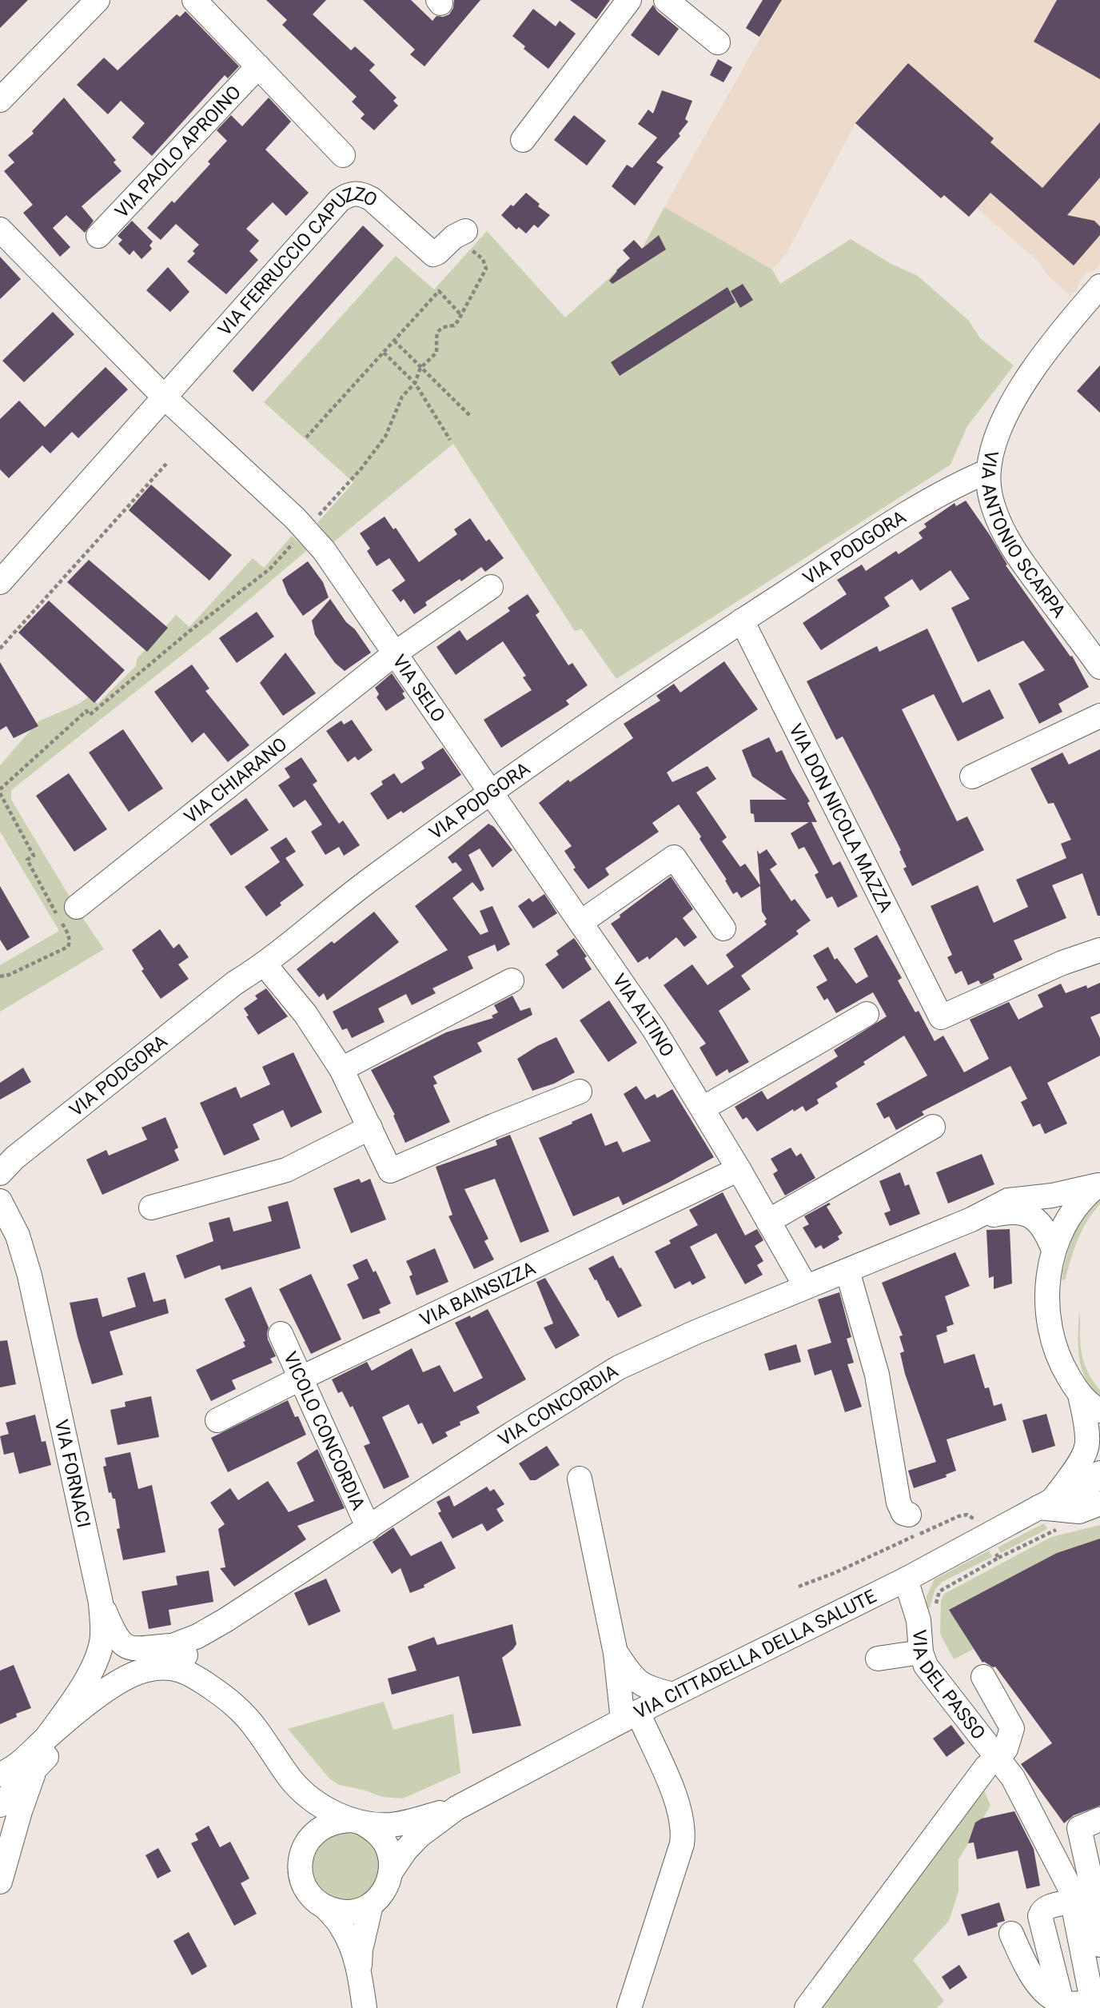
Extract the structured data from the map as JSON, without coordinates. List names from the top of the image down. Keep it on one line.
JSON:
{"streets":{"street":["VIA PAOLO APROINO","VIA FERRUCCIO CAPUZZO","VIA ANTONIO SCARPA","VIA PODGORA","VIA SELO","VIA CHIARANO","VIA DON NICOLA MAZZA","VIA ALTINO","VIA BAINSIZZA","VIA CONCORDIA","VICOLO CONCORDIA","VIA FORNACI","VIA CITTADELLA DELLA SALUTE","VIA DEL PASSO"]},"crossings":[["VIA ANTONIO SCARPA","VIA PODGORA"],["VIA PODGORA","VIA SELO"],["VIA PODGORA","VIA DON NICOLA MAZZA"],["VIA PODGORA","VIA ALTINO"],["VIA SELO","VIA CHIARANO"],["VIA SELO","VIA ALTINO"],["VIA ALTINO","VIA BAINSIZZA"],["VIA ALTINO","VIA CONCORDIA"],["VIA BAINSIZZA","VICOLO CONCORDIA"],["VIA CONCORDIA","VICOLO CONCORDIA"],["VIA CONCORDIA","VIA FORNACI"],["VIA FORNACI","VIA CITTADELLA DELLA SALUTE"],["VIA CITTADELLA DELLA SALUTE","VIA DEL PASSO"]]}
